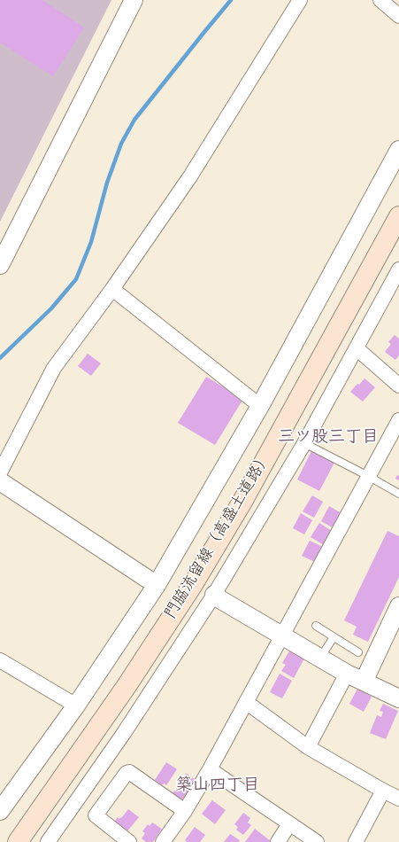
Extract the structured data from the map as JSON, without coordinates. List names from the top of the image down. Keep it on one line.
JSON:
{"streets":{"main road":["門脇流留線（高盛土道路）"]},"districts":["三ツ股三丁目","築山四丁目"]}
